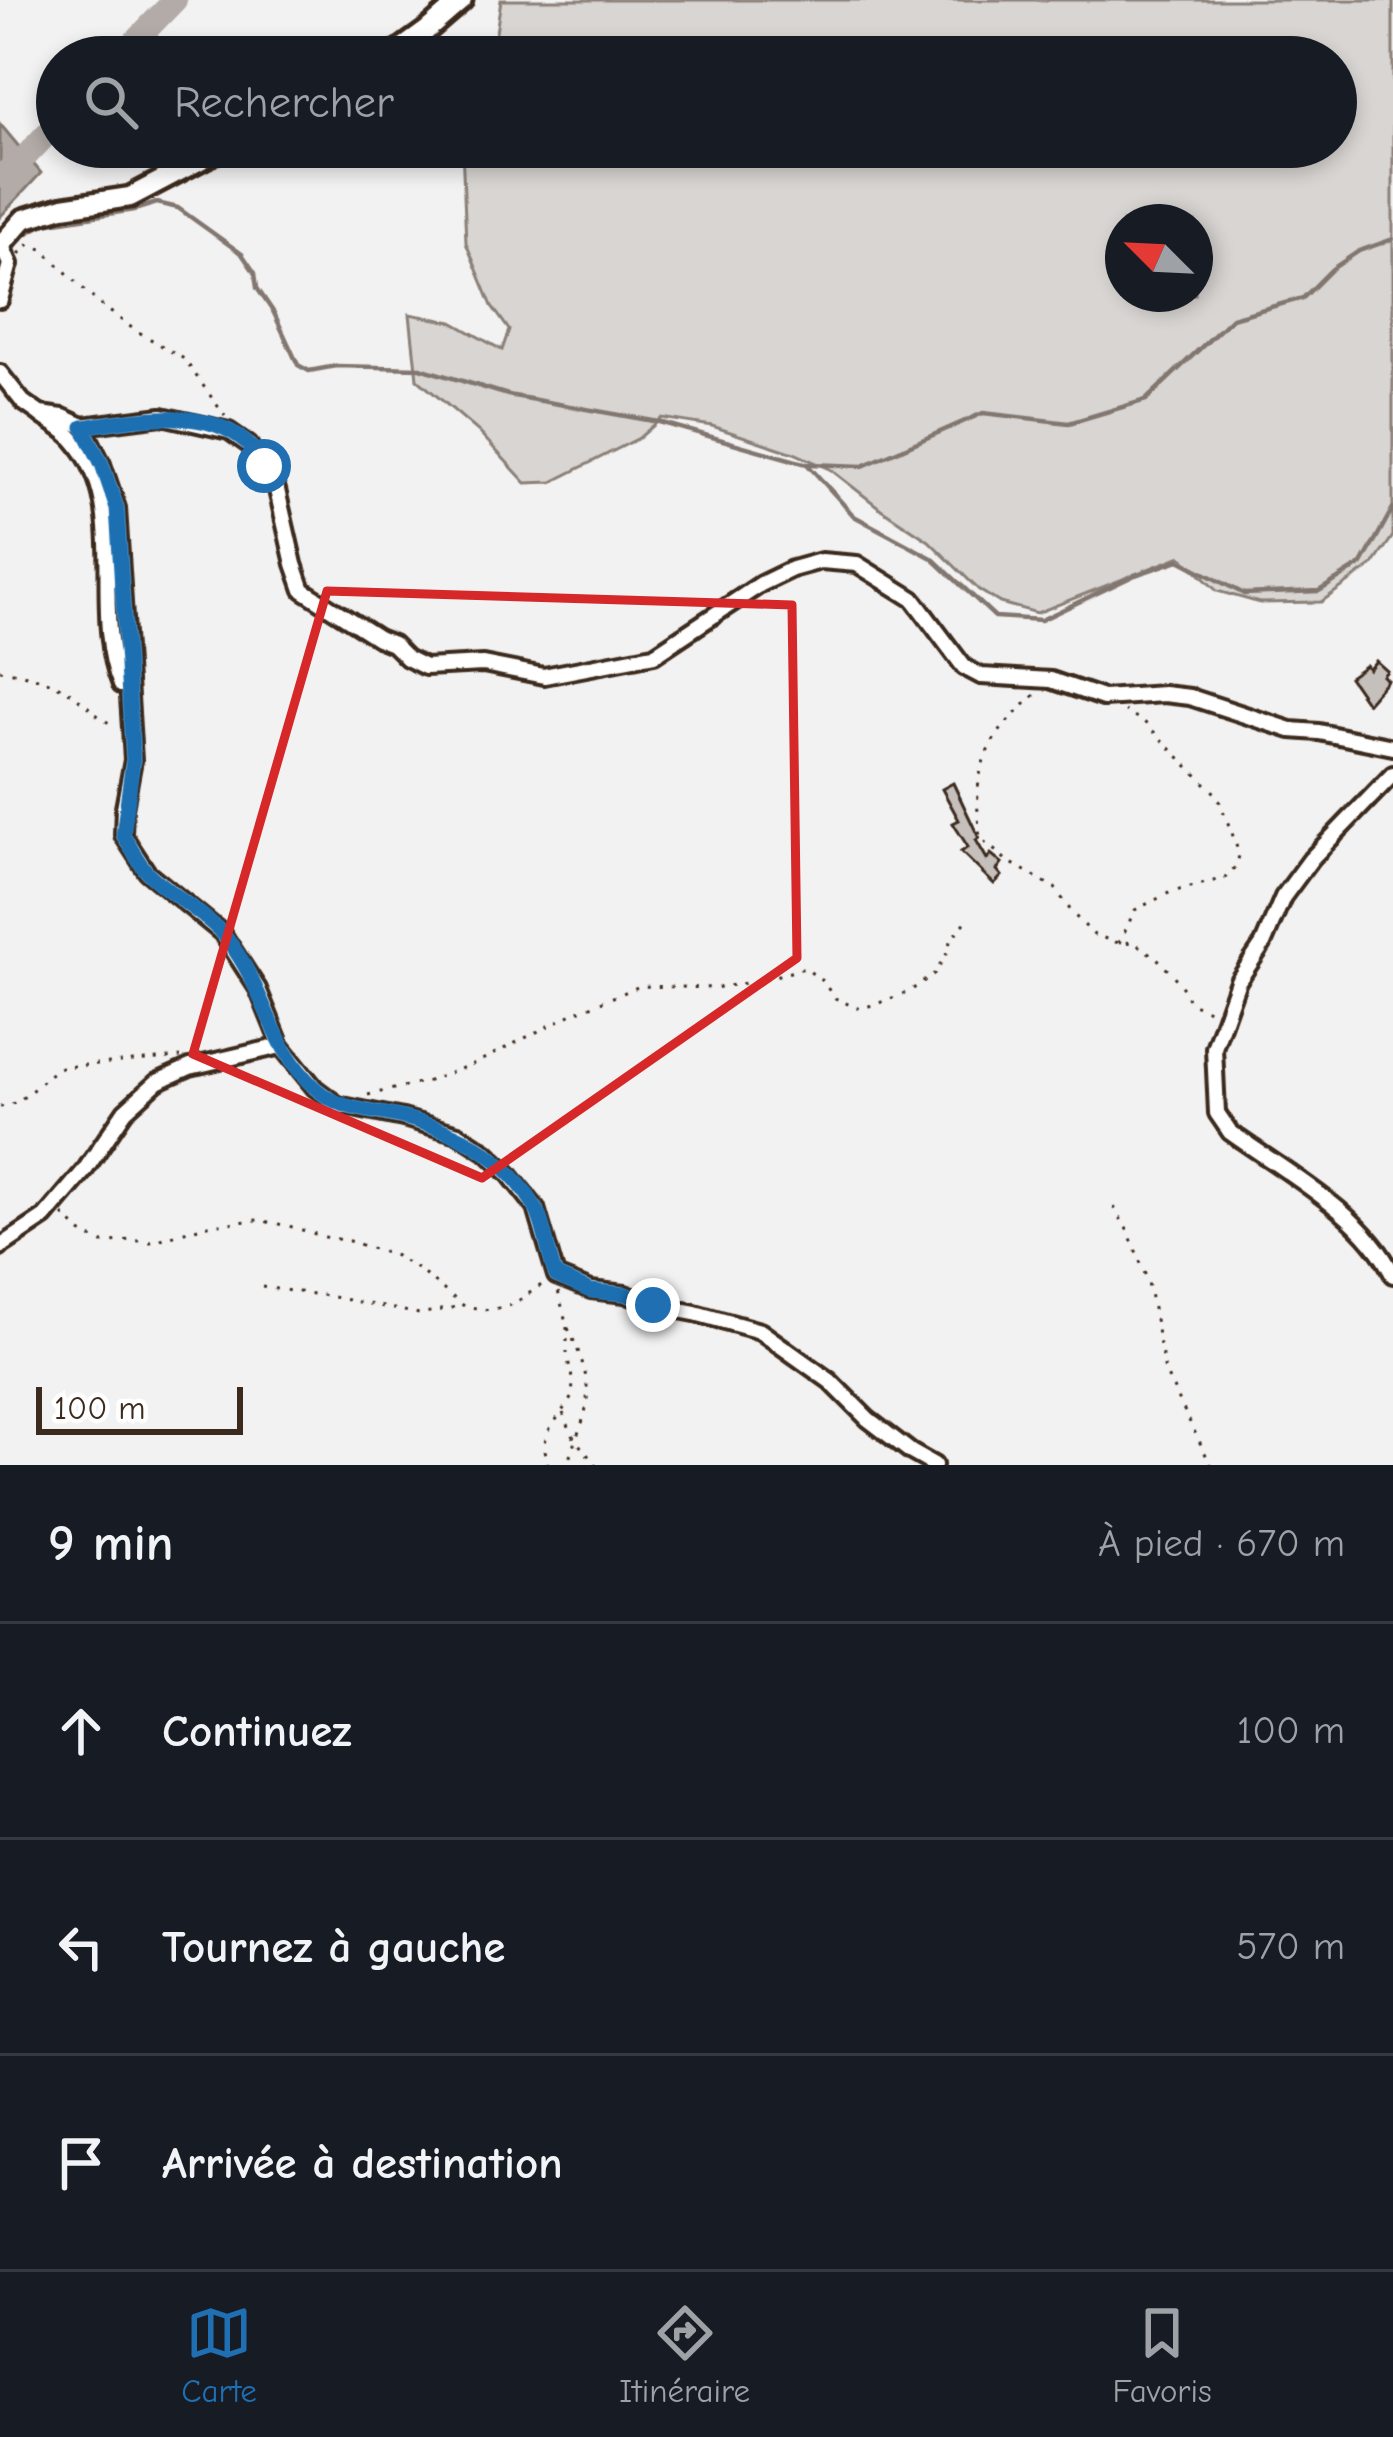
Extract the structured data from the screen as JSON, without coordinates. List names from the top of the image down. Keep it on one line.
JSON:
{"scale_bar":"100 m","north":"top left","page":{"search":"Rechercher","scale":"100 m","heading":["9 min","À pied · 670 m"],"list":[["Continuez","100 m"],["Tournez à gauche","570 m"],"Arrivée à destination"],"nav":["Carte","Itinéraire","Favoris"]}}
